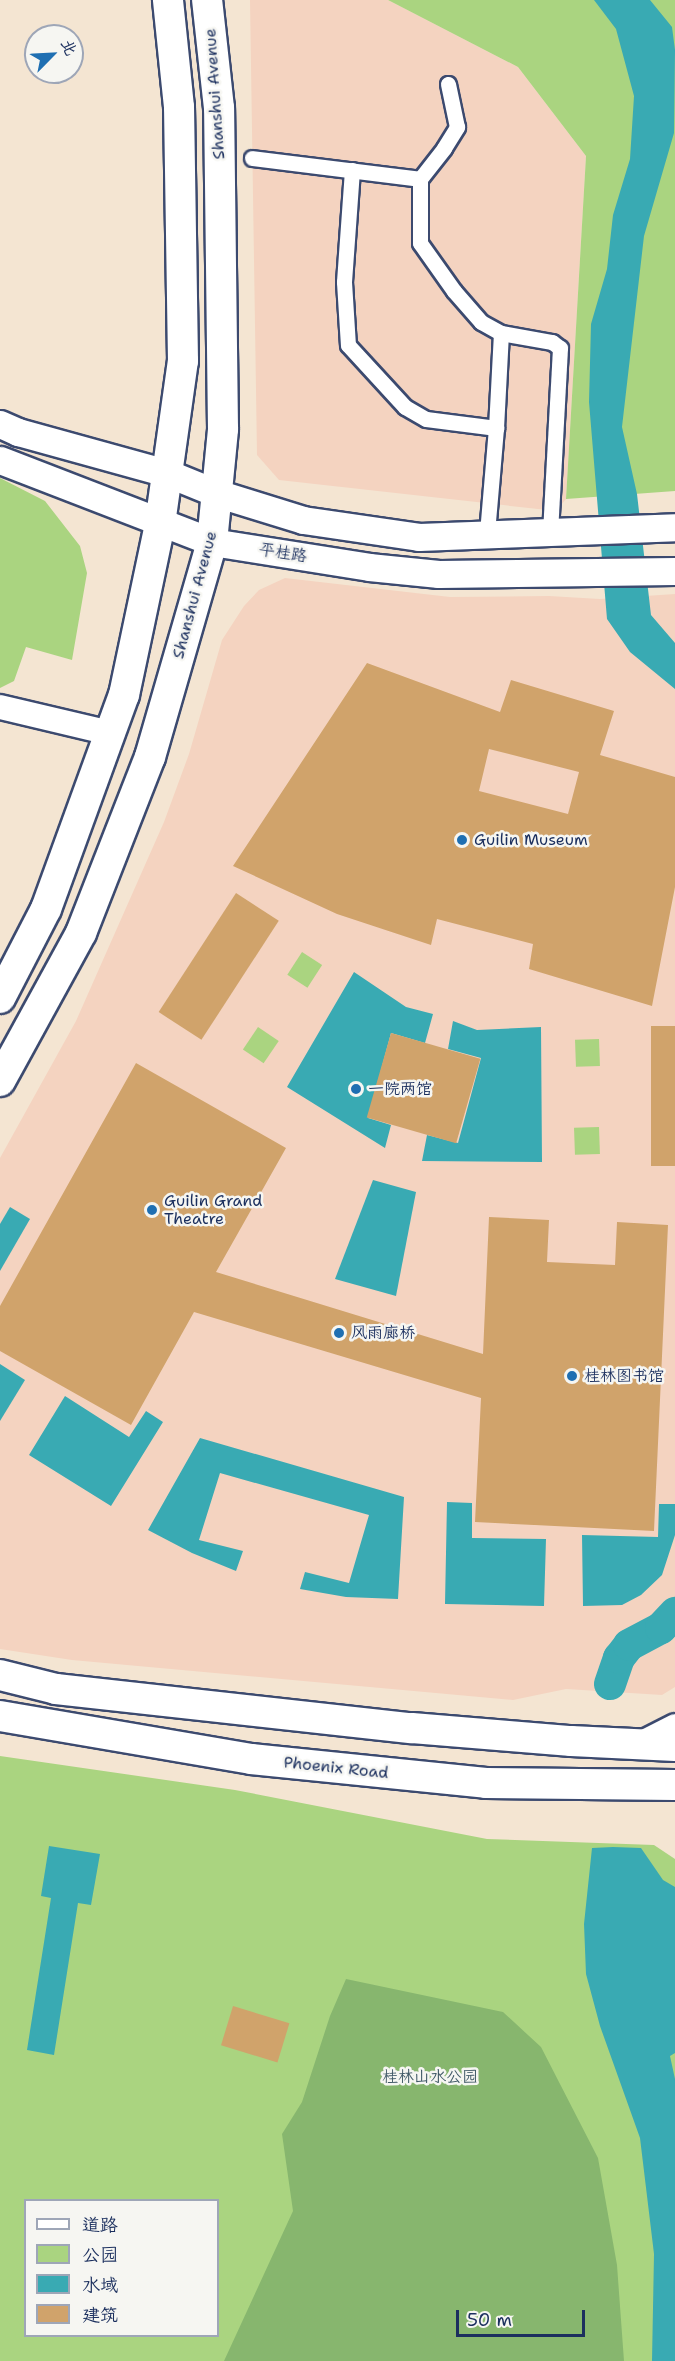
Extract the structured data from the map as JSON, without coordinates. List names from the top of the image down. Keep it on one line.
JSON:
{"streets":{"main road":["Shanshui Avenue","平桂路","Phoenix Road"]},"crossings":[["Shanshui Avenue","平桂路"]],"parks":["桂林山水公园"],"places":["Guilin Museum","一院两馆","Guilin Grand Theatre","风雨廊桥","桂林图书馆"],"legend":["道路","公园","水域","建筑"],"scale_bar":"50 m","north":"top right"}
